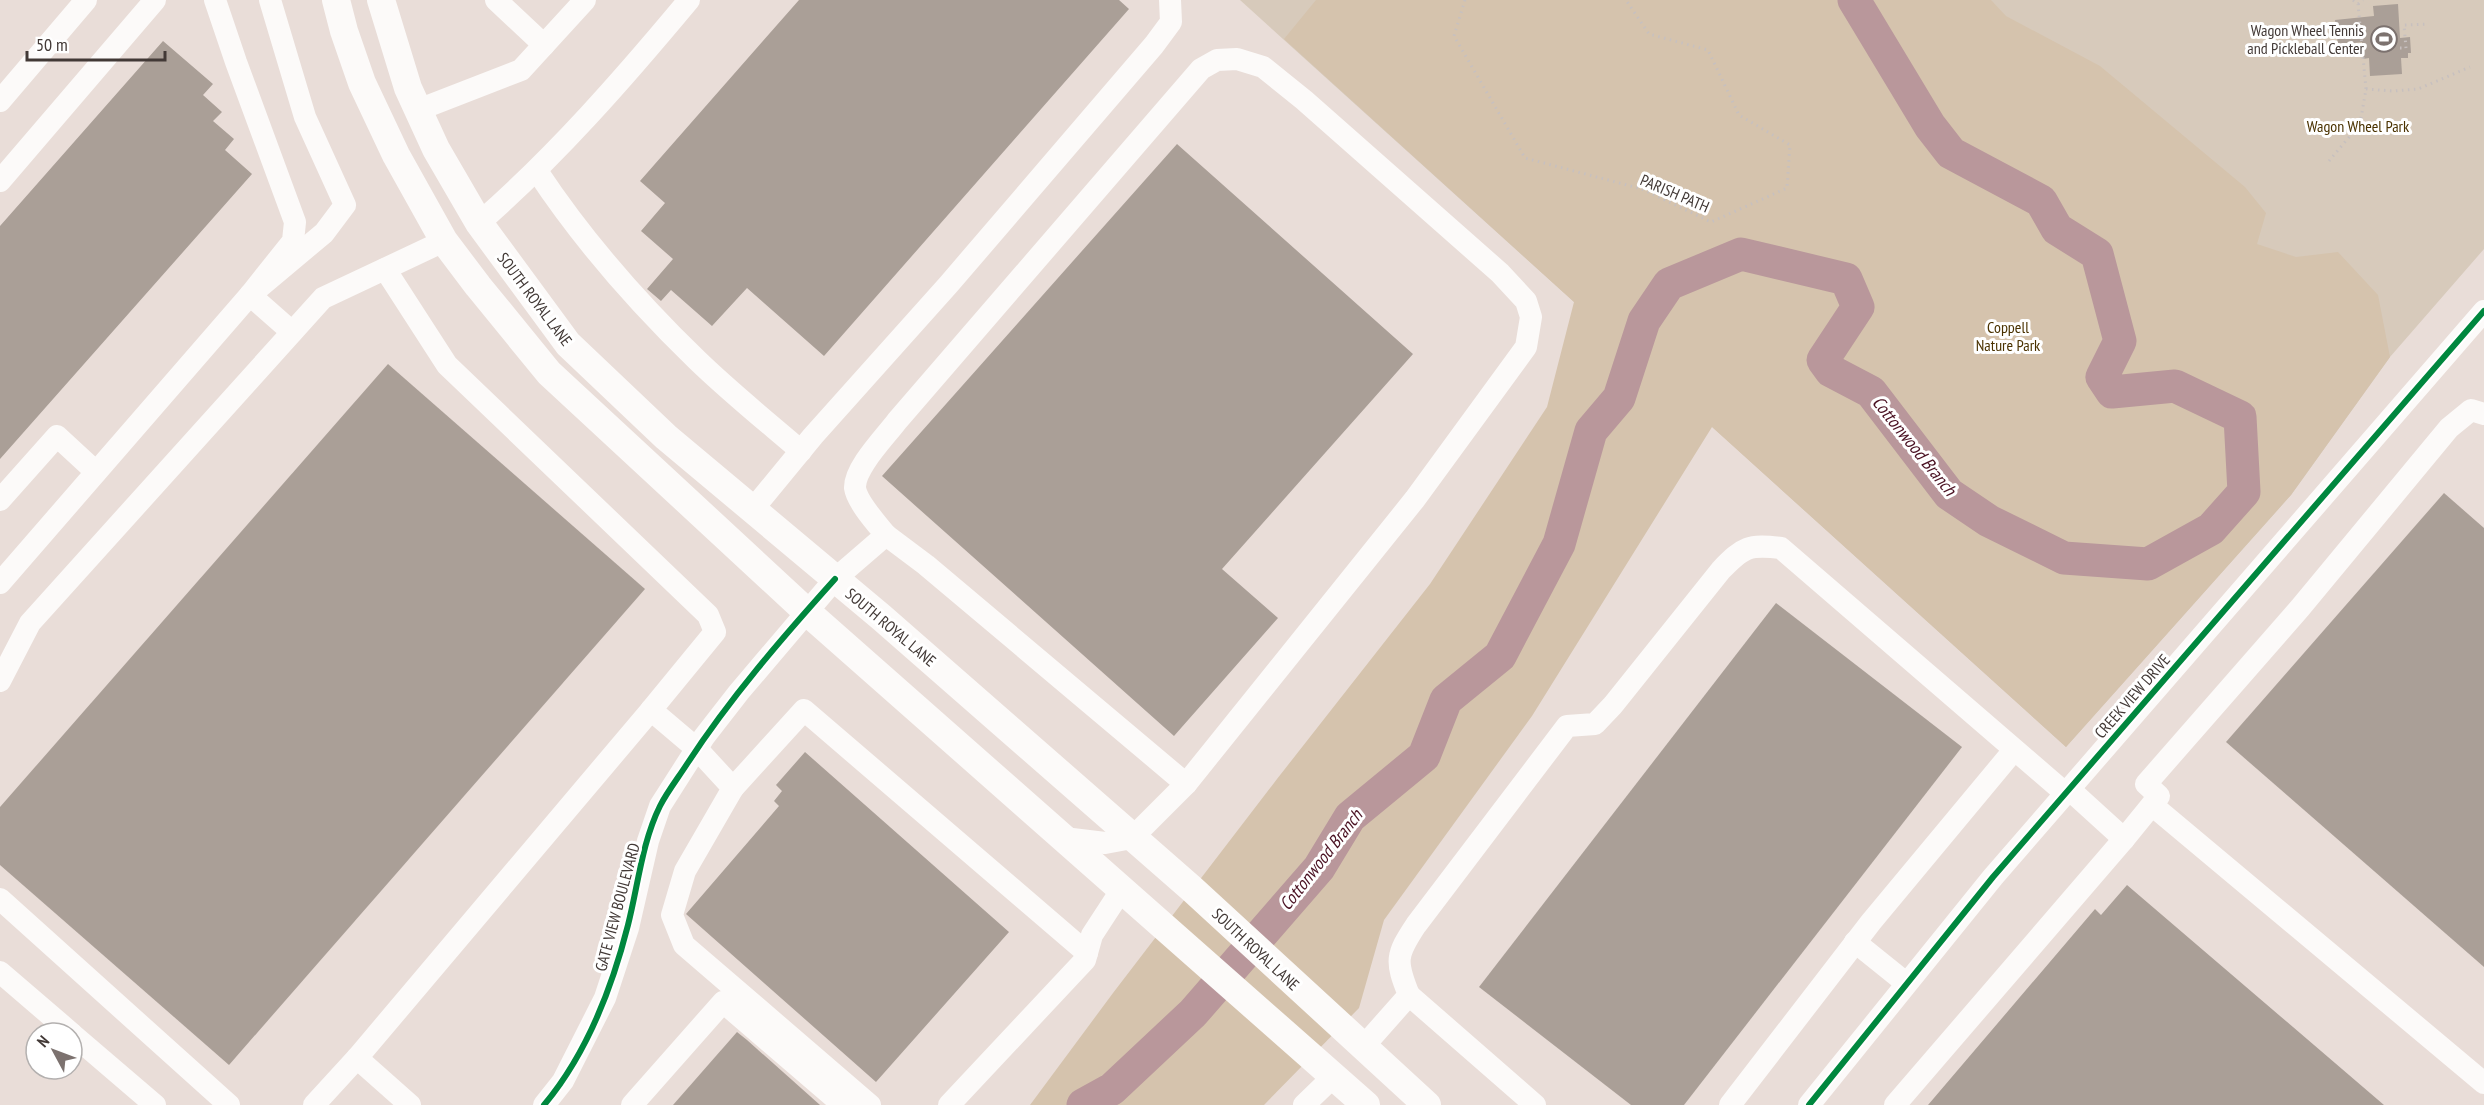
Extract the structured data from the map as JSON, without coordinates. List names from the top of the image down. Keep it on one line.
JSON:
{"streets":{"main road":["SOUTH ROYAL LANE"],"street":["CREEK VIEW DRIVE","GATE VIEW BOULEVARD"],"path":["PARISH PATH"]},"crossings":[["SOUTH ROYAL LANE","GATE VIEW BOULEVARD"]],"water":["Cottonwood Branch"],"parks":["Wagon Wheel Park","Coppell Nature Park"],"places":{"sports":["Wagon Wheel Tennis and Pickleball Center"]},"scale_bar":"50 m","north":"top left"}
